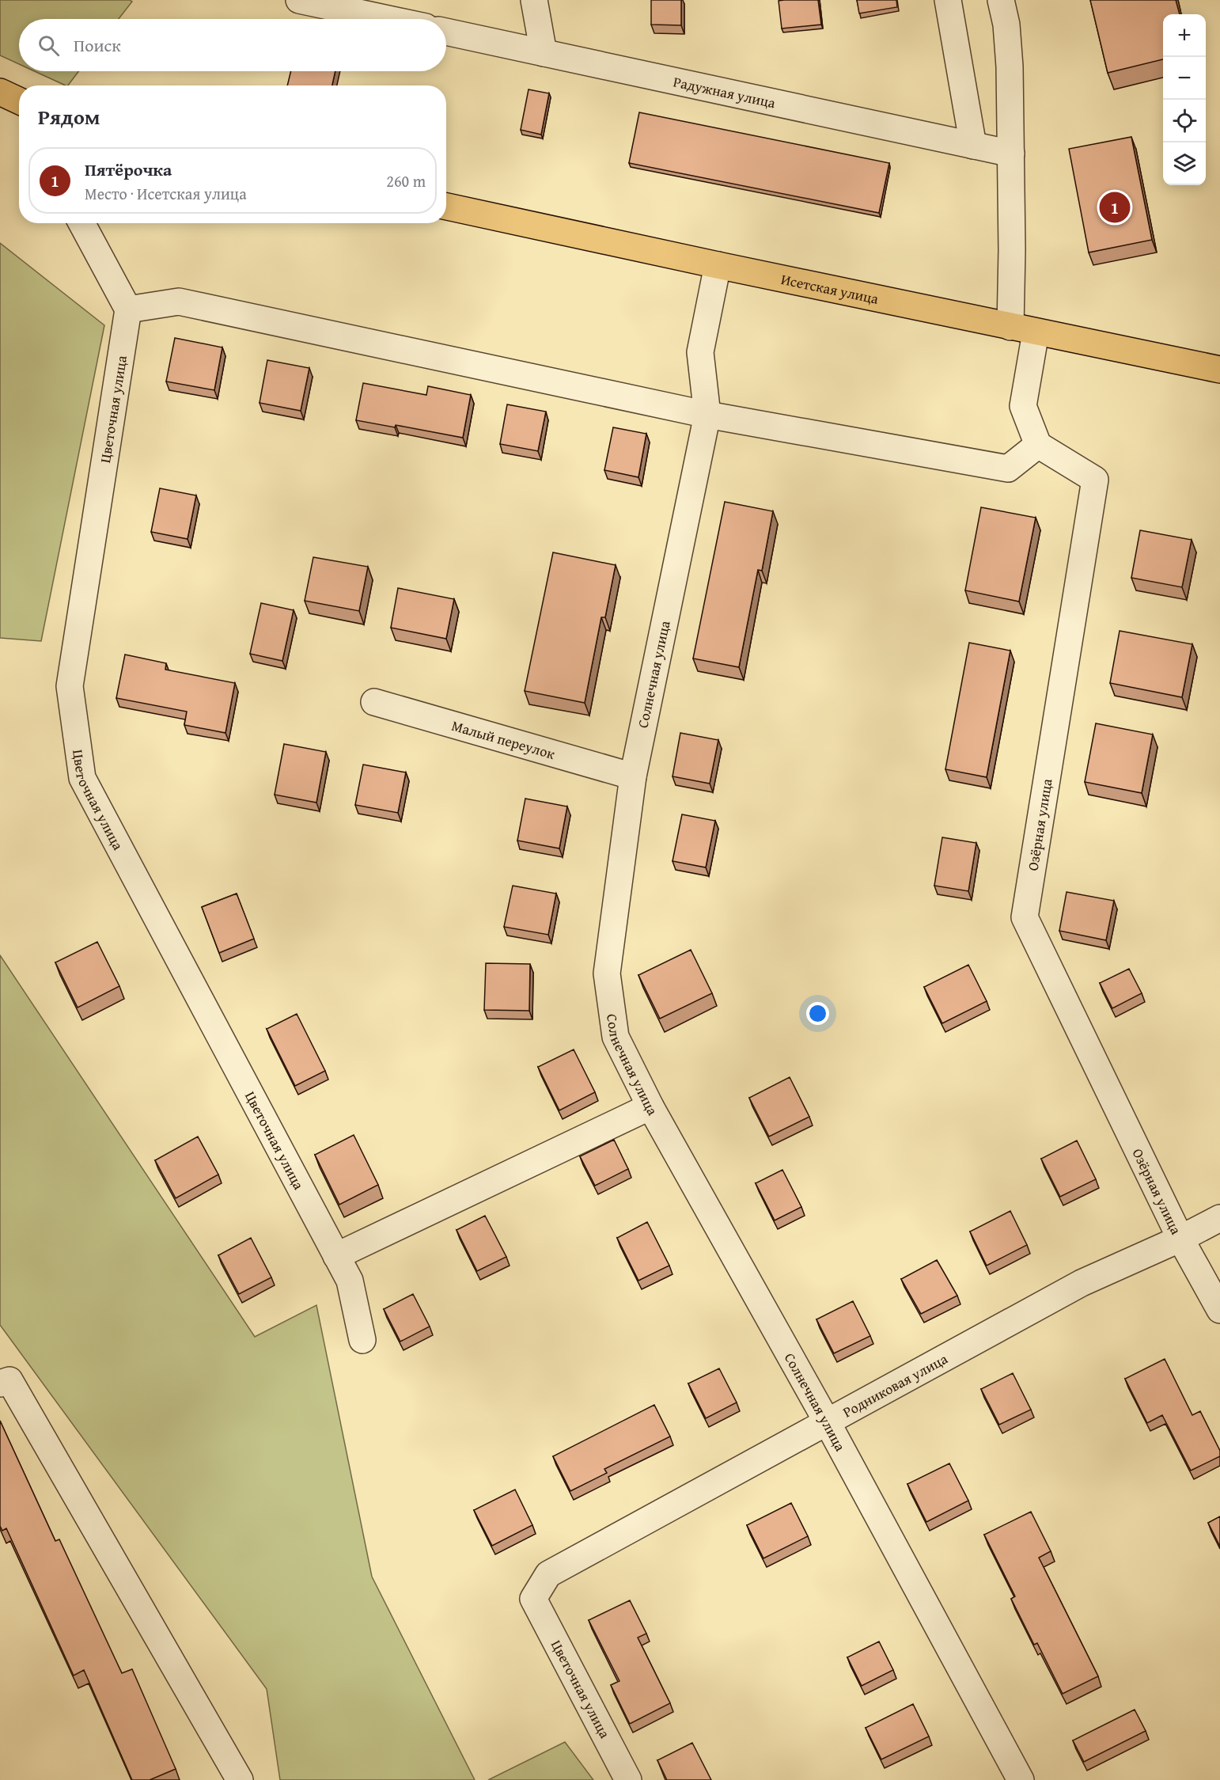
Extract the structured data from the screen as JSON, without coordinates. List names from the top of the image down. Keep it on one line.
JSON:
{"streets":{"main road":["Исетская улица"],"street":["Радужная улица","Цветочная улица","Солнечная улица","Малый переулок","Озёрная улица","Родниковая улица"]},"crossings":[["Исетская улица","Солнечная улица"],["Цветочная улица","Родниковая улица"],["Солнечная улица","Малый переулок"],["Солнечная улица","Родниковая улица"],["Озёрная улица","Родниковая улица"]],"page":{"map_buttons":["+","−"],"search":"Поиск","heading":"Рядом","list":[{"mark":"1","name":"Пятёрочка","note":"Место · Исетская улица","value":"260 m"}],"pins":"1"}}
